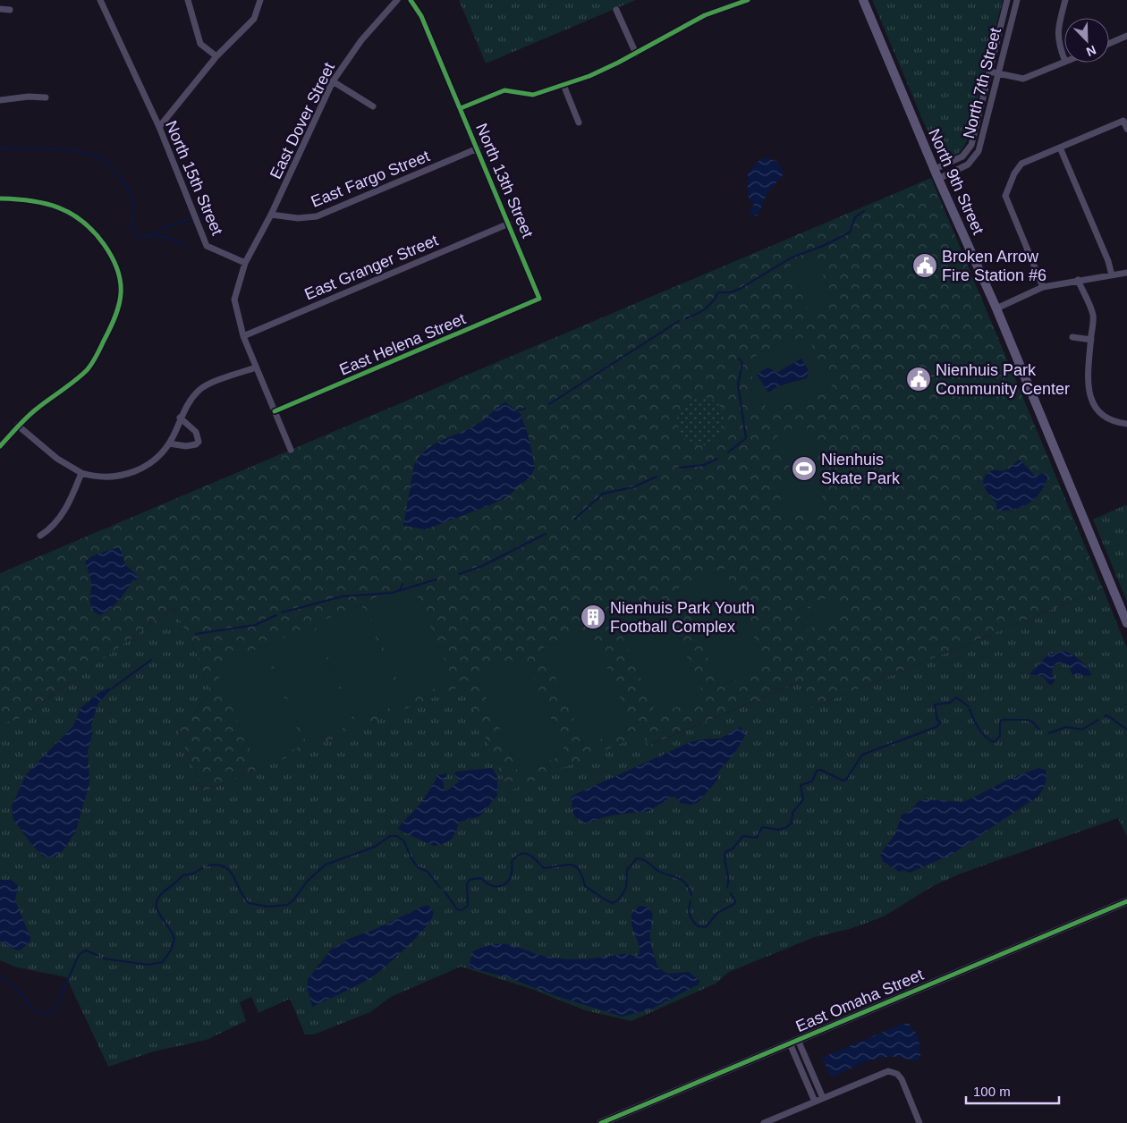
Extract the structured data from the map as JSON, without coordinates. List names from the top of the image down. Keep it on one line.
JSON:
{"streets":{"main road":["North 9th Street"],"street":["North 7th Street","East Dover Street","North 15th Street","East Fargo Street","North 13th Street","East Granger Street","East Helena Street","East Omaha Street"]},"crossings":[["North 7th Street","North 9th Street"],["East Dover Street","North 15th Street"],["East Dover Street","East Fargo Street"],["East Fargo Street","North 13th Street"],["North 13th Street","East Granger Street"],["North 13th Street","East Helena Street"]],"places":{"public building":["Broken Arrow Fire Station #6","Nienhuis Park Community Center"],"sports":["Nienhuis Skate Park"],"building":["Nienhuis Park Youth Football Complex"]},"scale_bar":"100 m","north":"bottom right"}
